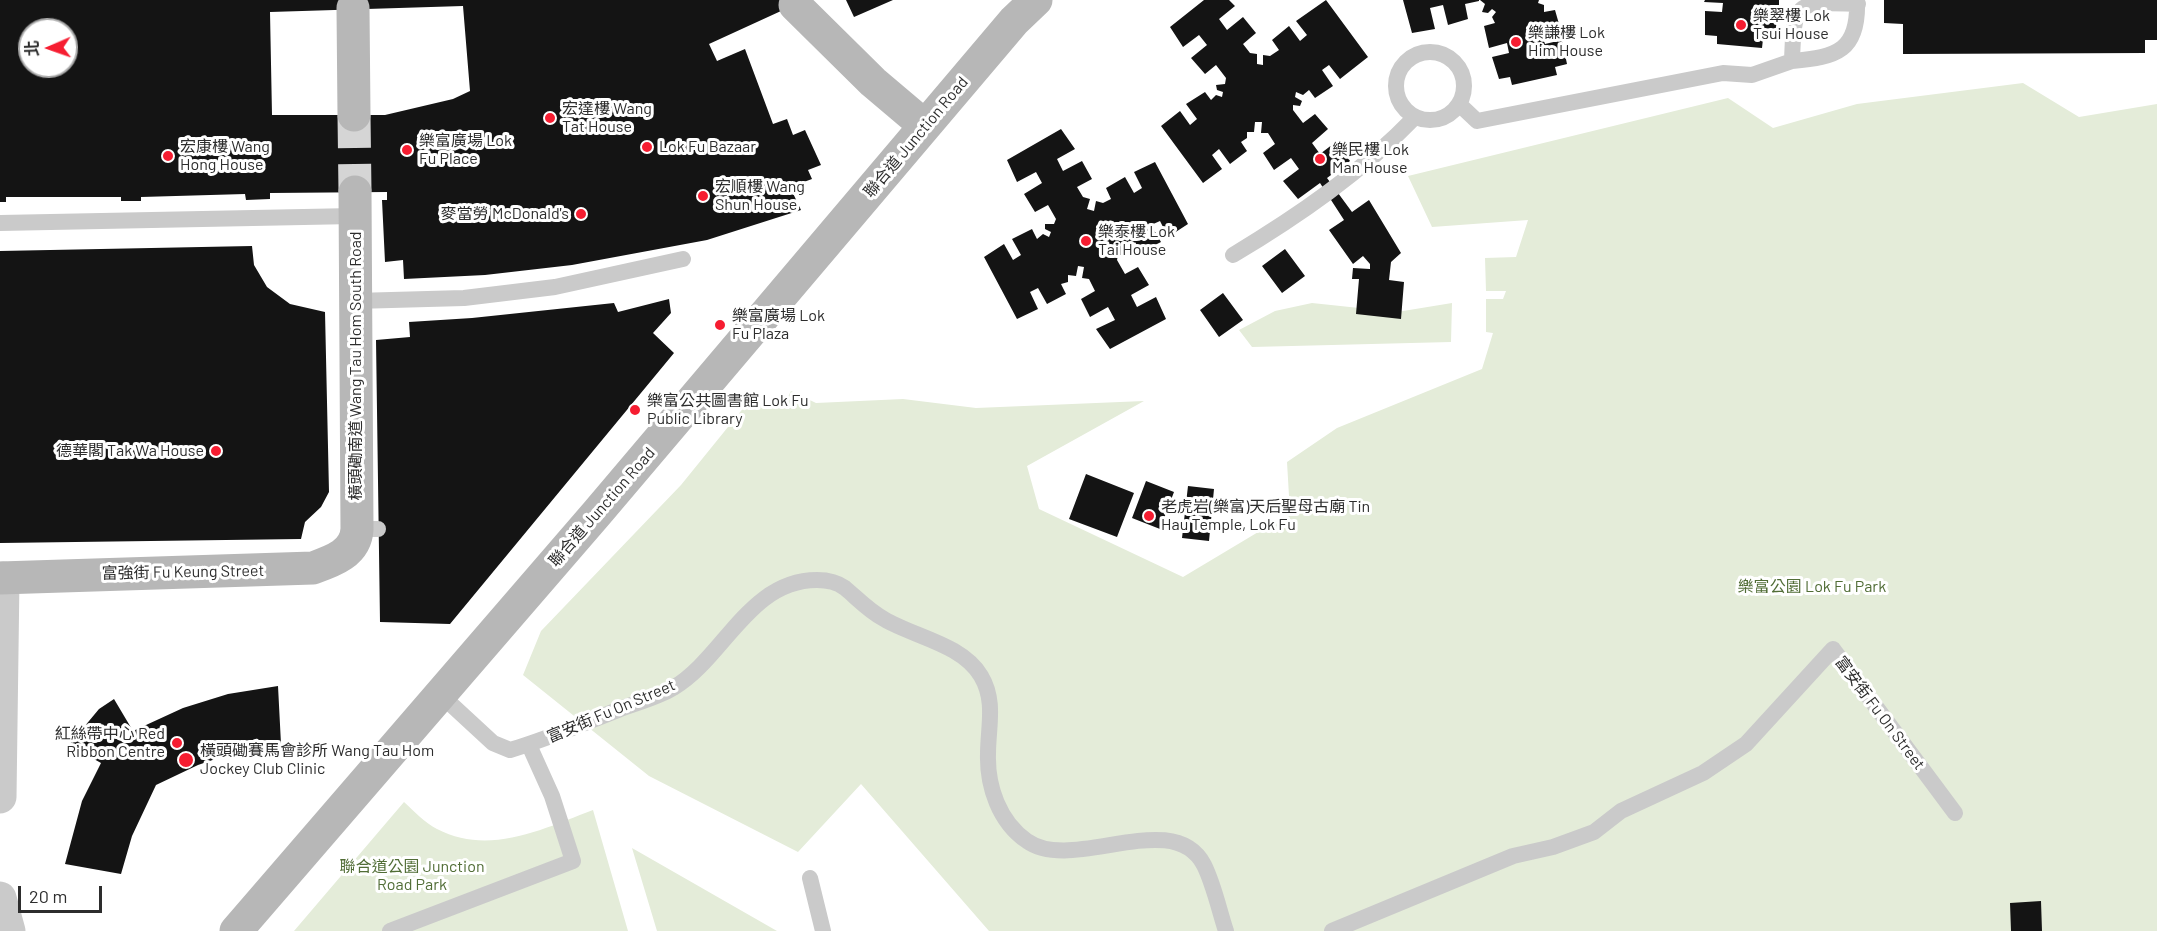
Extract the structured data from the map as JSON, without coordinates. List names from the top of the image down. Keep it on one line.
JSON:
{"streets":{"main road":["聯合道 Junction Road","橫頭磡南道 Wang Tau Hom South Road","富強街 Fu Keung Street"],"lane":["富安街 Fu On Street"]},"crossings":[["聯合道 Junction Road","富安街 Fu On Street"],["橫頭磡南道 Wang Tau Hom South Road","富強街 Fu Keung Street"]],"parks":["樂富公園 Lok Fu Park","聯合道公園 Junction Road Park"],"places":["樂翠樓 Lok Tsui House","樂謙樓 Lok Him House","宏達樓 Wang Tat House","Lok Fu Bazaar","樂富廣場 Lok Fu Place","宏康樓 Wang Hong House","樂民樓 Lok Man House","宏順樓 Wang Shun House","麥當勞 McDonald's","樂泰樓 Lok Tai House","樂富廣場 Lok Fu Plaza","樂富公共圖書館 Lok Fu Public Library","德華閣 Tak Wa House","老虎岩(樂富)天后聖母古廟 Tin Hau Temple, Lok Fu","紅絲帶中心 Red Ribbon Centre","橫頭磡賽馬會診所 Wang Tau Hom Jockey Club Clinic"],"scale_bar":"20 m","north":"left"}
